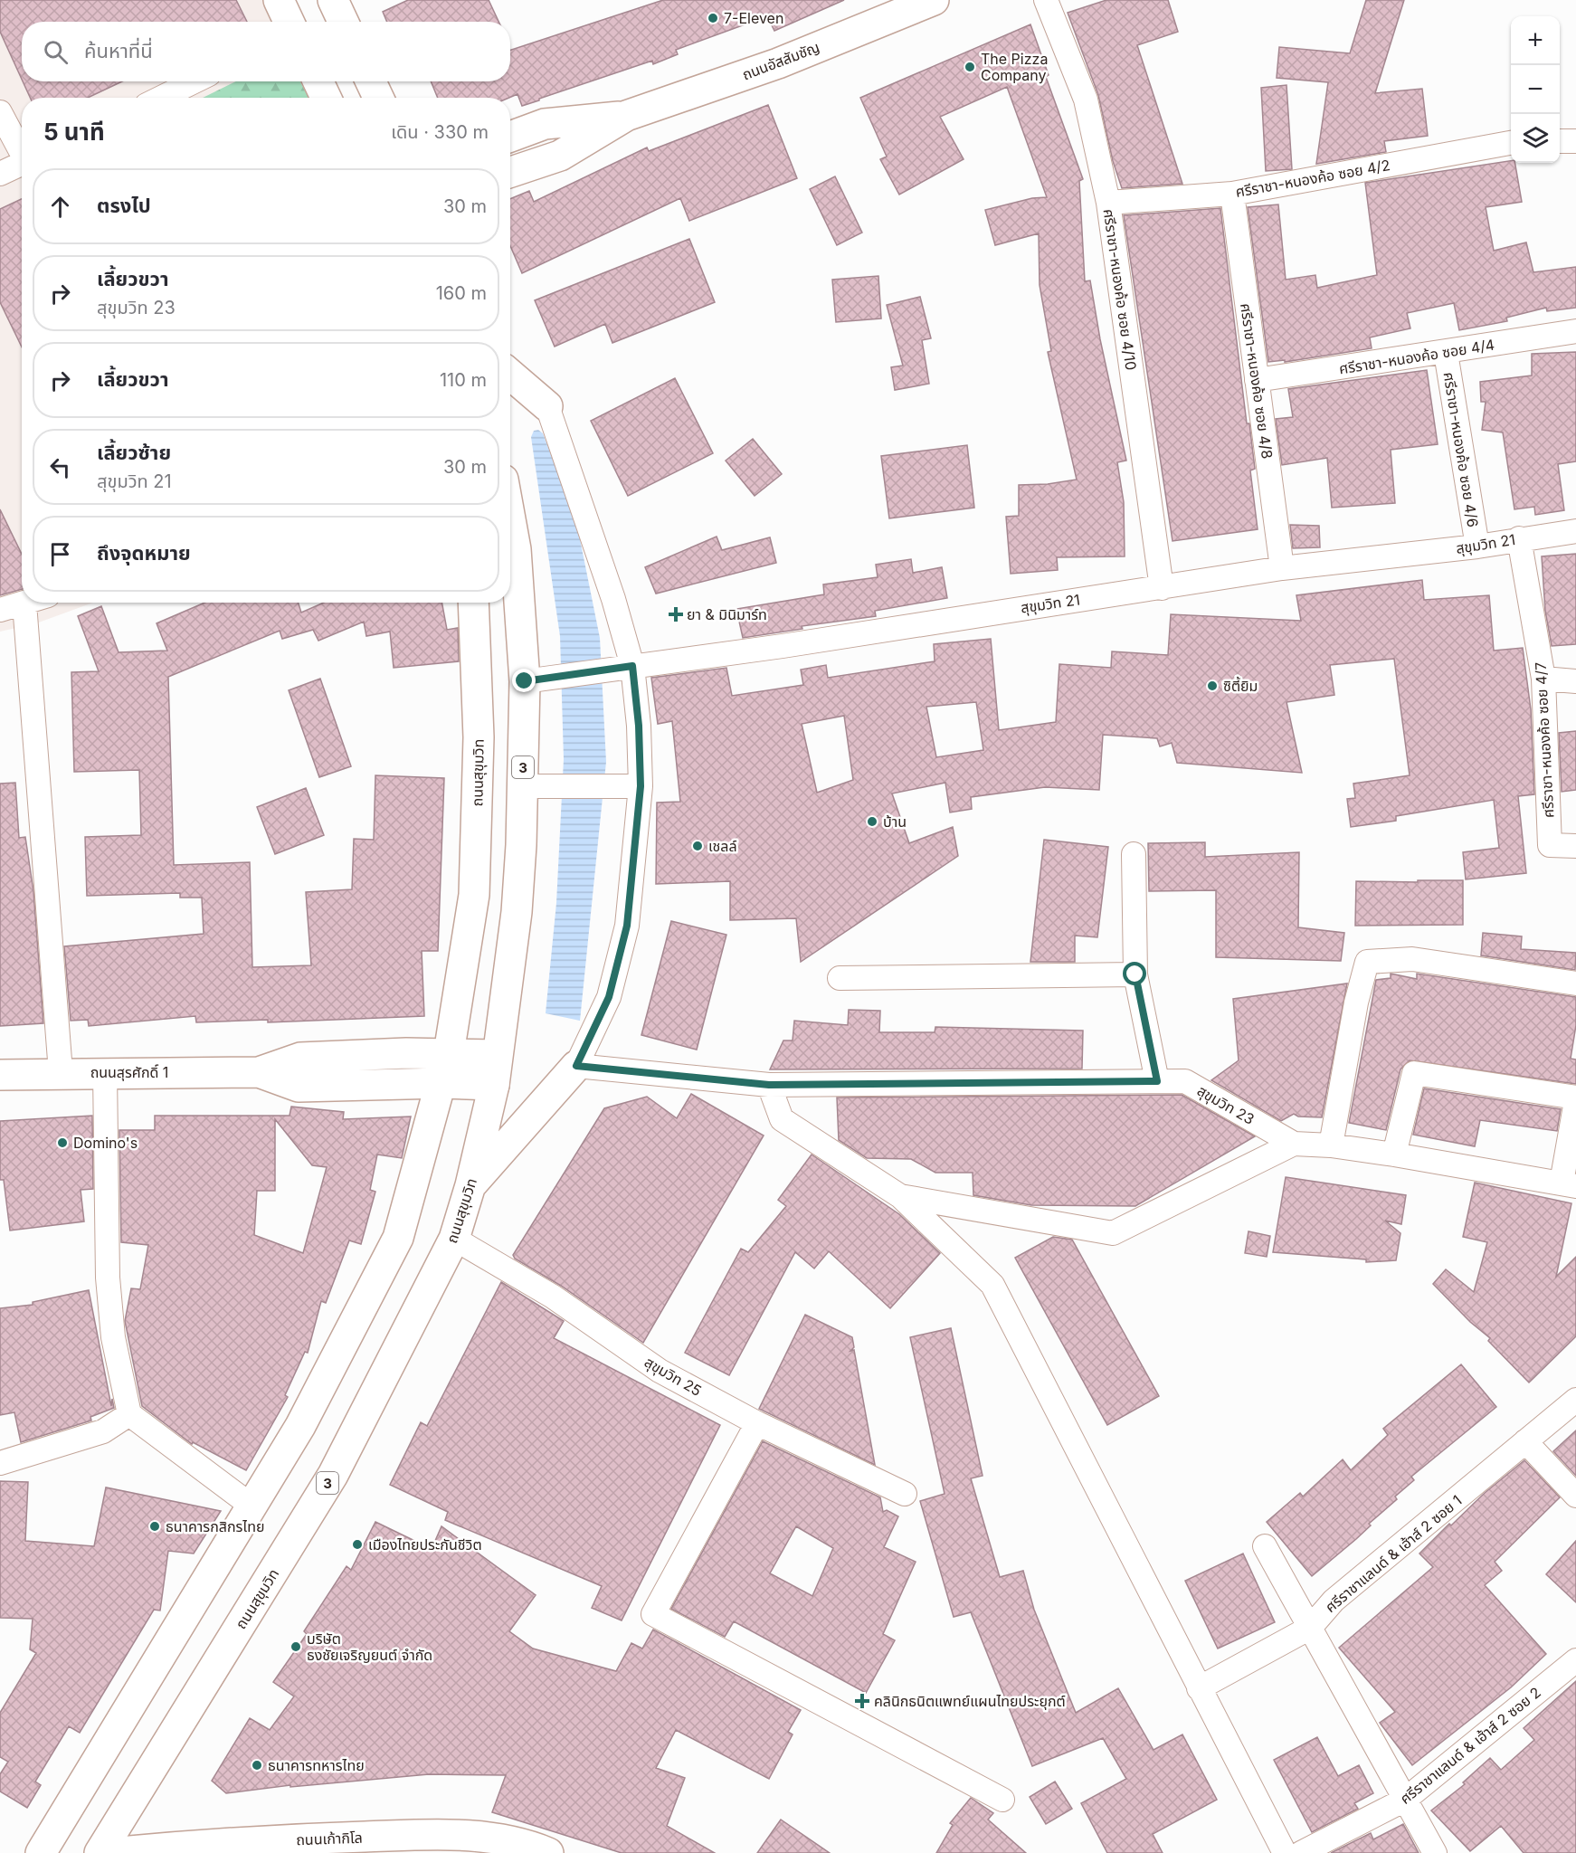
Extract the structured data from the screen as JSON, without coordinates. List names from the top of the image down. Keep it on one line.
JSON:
{"streets":{"main road":["ถนนอัสสัมชัญ","3","ถนนสุขุมวิท","ถนนสุรศักดิ์ 1","ถนนเก้ากิโล"],"street":["ศรีราชา-หนองค้อ ซอย 4/2","ศรีราชา-หนองค้อ ซอย 4/10","ศรีราชา-หนองค้อ ซอย 4/4","ศรีราชา-หนองค้อ ซอย 4/8","ศรีราชา-หนองค้อ ซอย 4/6","สุขุมวิท 21","ศรีราชา-หนองค้อ ซอย 4/7","สุขุมวิท 23","สุขุมวิท 25","ศรีราชาแลนด์ & เฮ้าส์ 2 ซอย 1","ศรีราชาแลนด์ & เฮ้าส์ 2 ซอย 2"]},"crossings":[["ศรีราชา-หนองค้อ ซอย 4/2","ศรีราชา-หนองค้อ ซอย 4/10"],["ศรีราชา-หนองค้อ ซอย 4/2","ศรีราชา-หนองค้อ ซอย 4/8"],["ศรีราชา-หนองค้อ ซอย 4/10","สุขุมวิท 21"],["ศรีราชา-หนองค้อ ซอย 4/4","ศรีราชา-หนองค้อ ซอย 4/8"],["ศรีราชา-หนองค้อ ซอย 4/4","ศรีราชา-หนองค้อ ซอย 4/6"],["ศรีราชา-หนองค้อ ซอย 4/8","สุขุมวิท 21"],["ศรีราชา-หนองค้อ ซอย 4/6","สุขุมวิท 21"],["สุขุมวิท 21","ศรีราชา-หนองค้อ ซอย 4/7"],["สุขุมวิท 21","ถนนสุขุมวิท"],["ถนนสุขุมวิท","ถนนสุรศักดิ์ 1"],["ถนนสุขุมวิท","สุขุมวิท 25"]],"places":{"other":["7-Eleven","The Pizza Company","ซิตี้ยิม","บ้าน","เชลล์","Domino's","ธนาคารกสิกรไทย","เมืองไทยประกันชีวิต","บริษัต ธงชัยเจริญยนต์ จำกัด","ธนาคารทหารไทย"],"health":["ยา & มินิมาร์ท","คลินิกธนิตแพทย์แผนไทยประยุกต์"]},"page":{"map_buttons":["+","−"],"search":"ค้นหาที่นี่","heading":["5 นาที","เดิน · 330 m"],"list":[["ตรงไป","30 m"],["เลี้ยวขวา","สุขุมวิท 23","160 m"],["เลี้ยวขวา","110 m"],["เลี้ยวซ้าย","สุขุมวิท 21","30 m"],"ถึงจุดหมาย"]}}
